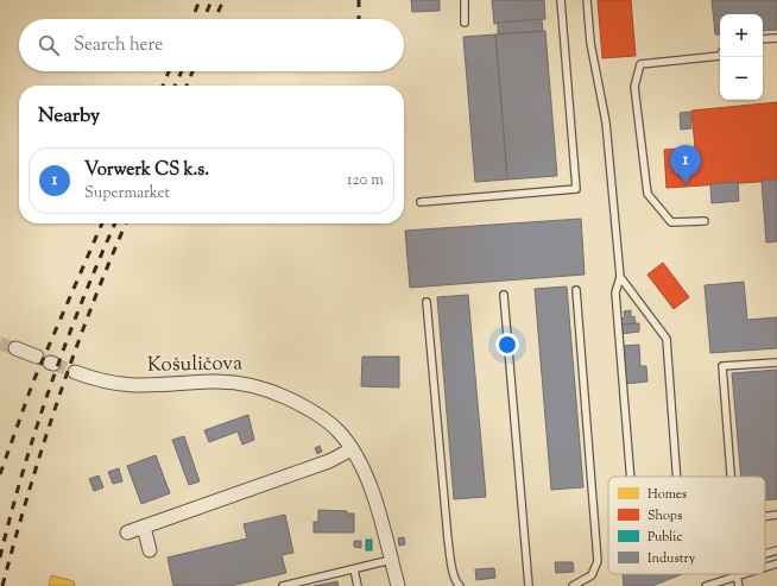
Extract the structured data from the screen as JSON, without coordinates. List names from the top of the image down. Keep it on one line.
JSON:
{"streets":{"street":["Košuličova"]},"legend":["Homes","Shops","Public","Industry"],"page":{"map_buttons":["+","−"],"search":"Search here","heading":"Nearby","pins":"1","list":[{"mark":"1","name":"Vorwerk CS k.s.","note":"Supermarket","value":"120 m"}]}}
